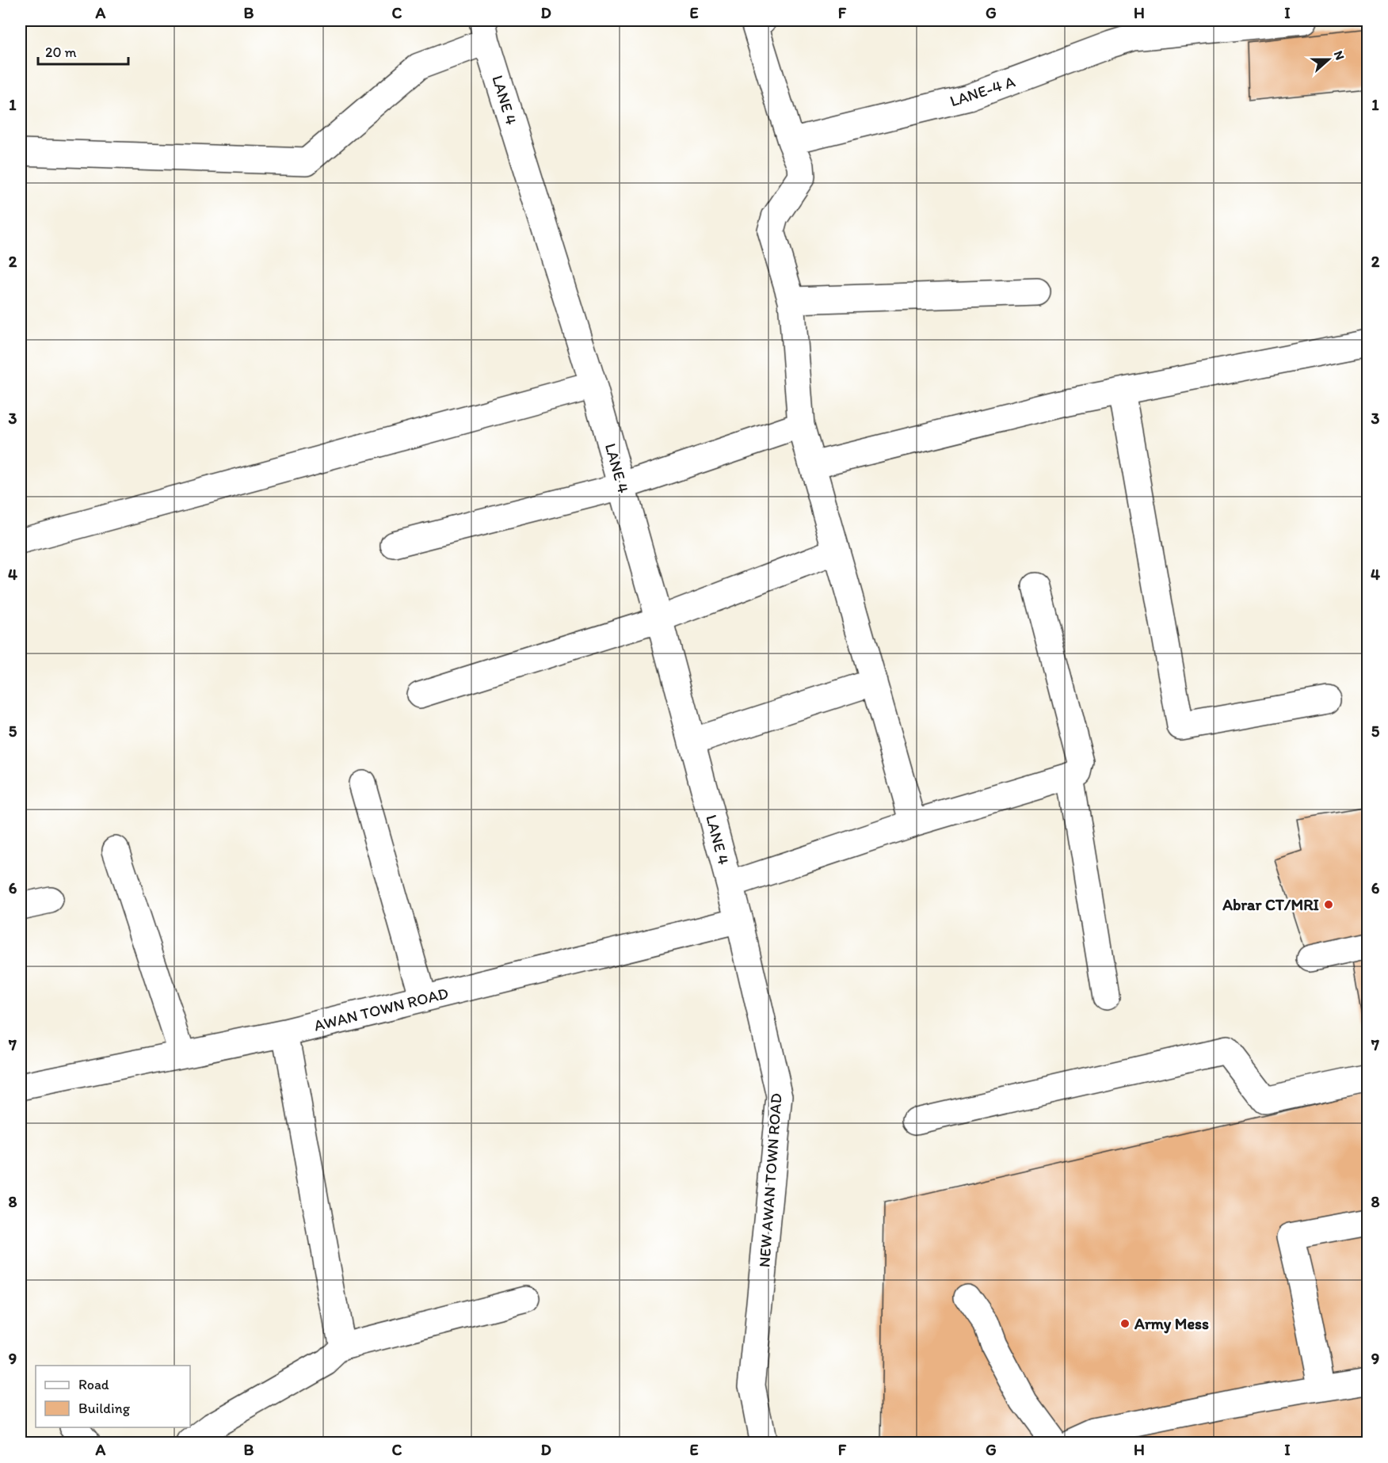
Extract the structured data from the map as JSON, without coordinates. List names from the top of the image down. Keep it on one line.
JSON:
{"streets":{"street":["LANE-4 A","LANE 4","AWAN TOWN ROAD","NEW AWAN TOWN ROAD"]},"crossings":[["LANE 4","AWAN TOWN ROAD"],["LANE 4","NEW AWAN TOWN ROAD"],["AWAN TOWN ROAD","NEW AWAN TOWN ROAD"]],"places":["Abrar CT/MRI","Army Mess"],"legend":["Road","Building"],"scale_bar":"20 m","north":"right","grid":{"columns":["A","B","C","D","E","F","G","H","I"],"rows":["1","2","3","4","5","6","7","8","9"]}}
